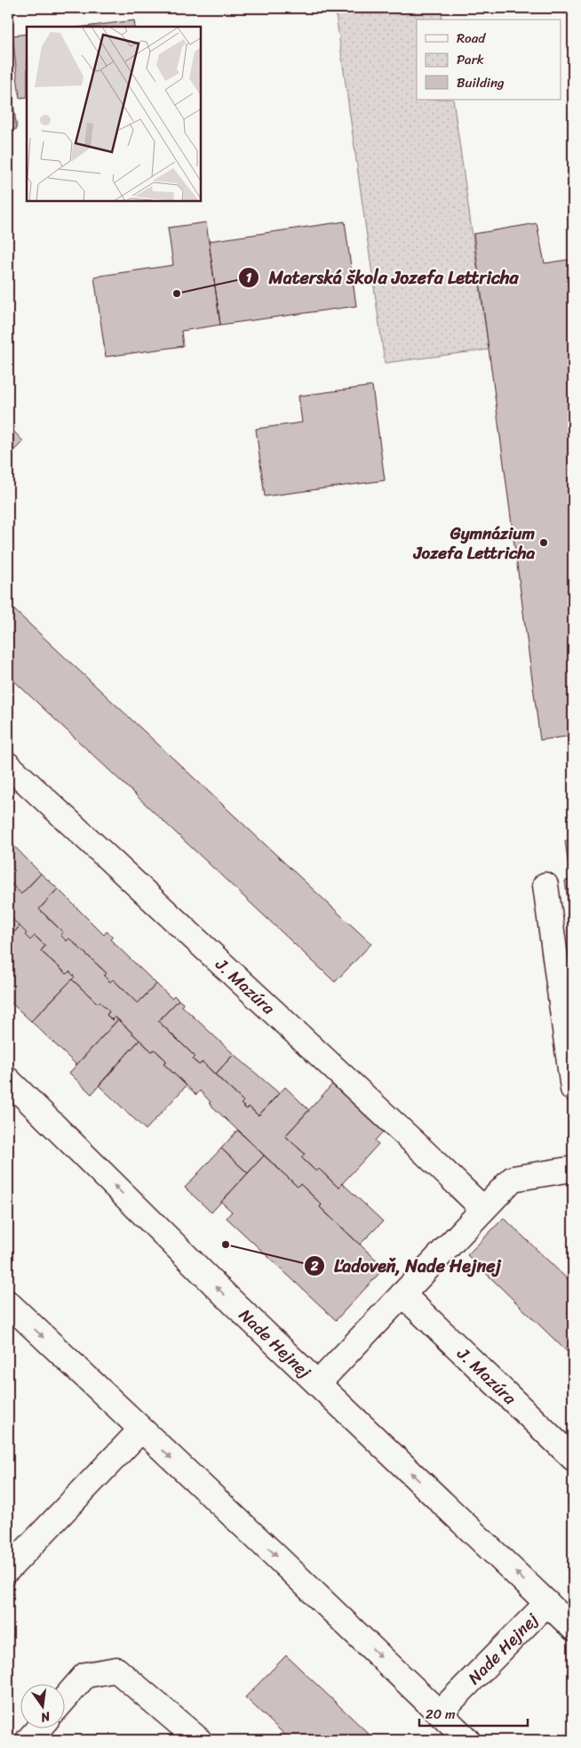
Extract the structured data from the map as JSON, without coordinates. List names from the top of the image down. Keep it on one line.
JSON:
{"streets":{"street":["J. Mazúra","Nade Hejnej"]},"places":["Materská škola Jozefa Lettricha","Gymnázium Jozefa Lettricha","Ľadoveň, Nade Hejnej"],"legend":["Road","Park","Building"],"scale_bar":"20 m","north":"bottom"}
